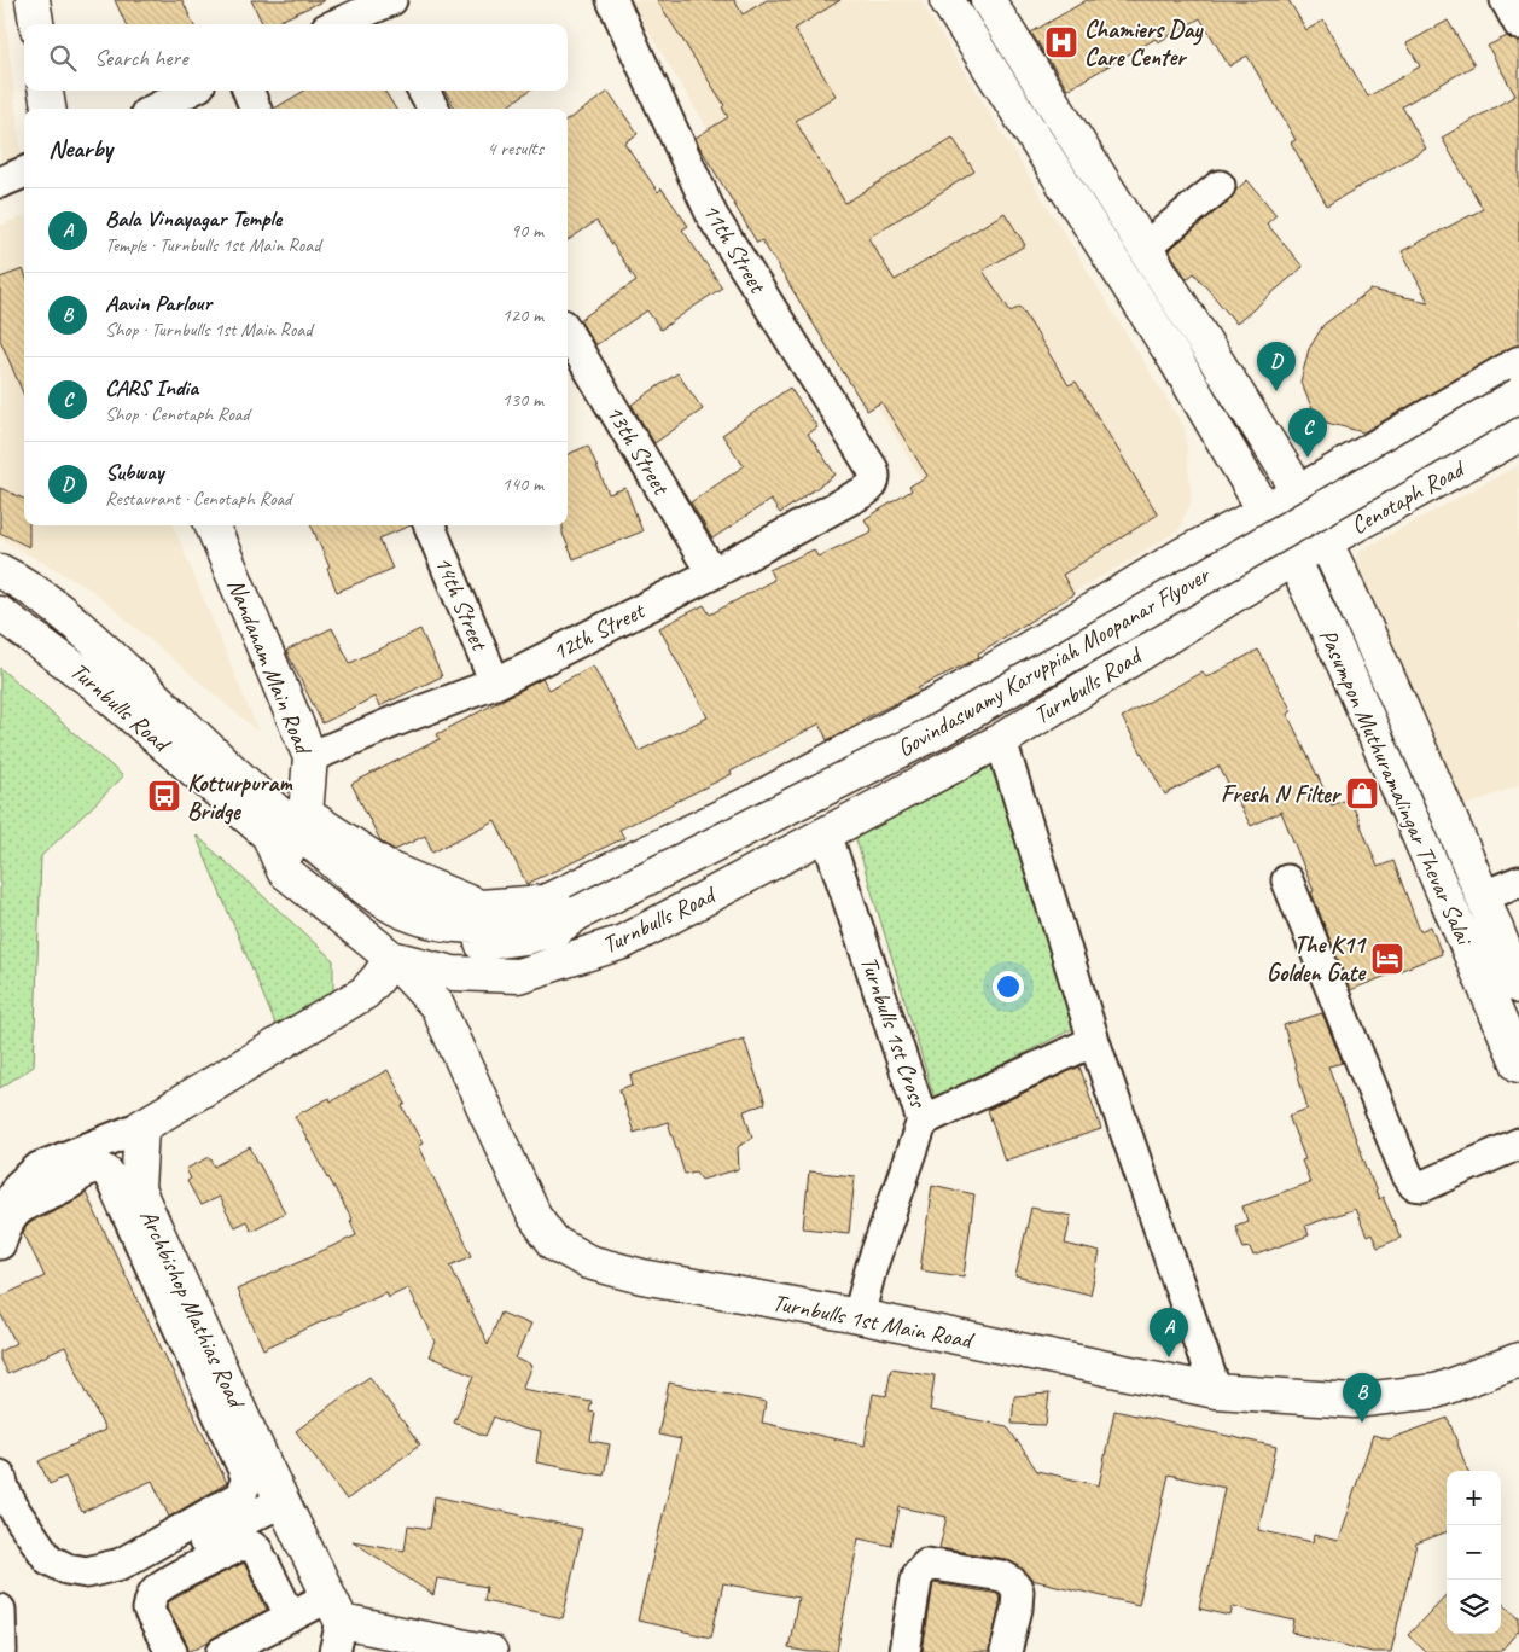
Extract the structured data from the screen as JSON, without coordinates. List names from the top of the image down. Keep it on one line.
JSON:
{"streets":{"street":["11th Street","13th Street","Cenotaph Road","14th Street","12th Street","Govindaswamy Karuppiah Moopanar Flyover","Nandanam Main Road","Turnbulls Road","Pasumpon Muthuramalingar Thevar Salai","Turnbulls 1st Cross","Archbishop Mathias Road","Turnbulls 1st Main Road"]},"crossings":[["11th Street","12th Street"],["13th Street","12th Street"],["Cenotaph Road","Turnbulls Road"],["Cenotaph Road","Pasumpon Muthuramalingar Thevar Salai"],["14th Street","12th Street"],["12th Street","Nandanam Main Road"],["Govindaswamy Karuppiah Moopanar Flyover","Nandanam Main Road"],["Govindaswamy Karuppiah Moopanar Flyover","Turnbulls Road"],["Nandanam Main Road","Turnbulls Road"],["Turnbulls Road","Pasumpon Muthuramalingar Thevar Salai"],["Turnbulls Road","Turnbulls 1st Cross"],["Turnbulls Road","Turnbulls 1st Main Road"]],"places":{"hospital":["Chamiers Day Care Center"],"shop":["Fresh N Filter"],"bus stop":["Kotturpuram Bridge"],"hotel":["The K11 Golden Gate"]},"page":{"search":"Search here","heading":["Nearby","4 results"],"list":[{"mark":"A","name":"Bala Vinayagar Temple","note":"Temple · Turnbulls 1st Main Road","value":"90 m"},{"mark":"B","name":"Aavin Parlour","note":"Shop · Turnbulls 1st Main Road","value":"120 m"},{"mark":"C","name":"CARS India","note":"Shop · Cenotaph Road","value":"130 m"},{"mark":"D","name":"Subway","note":"Restaurant · Cenotaph Road","value":"140 m"}],"pins":["D","C","A","B"],"map_buttons":["+","−"]}}
